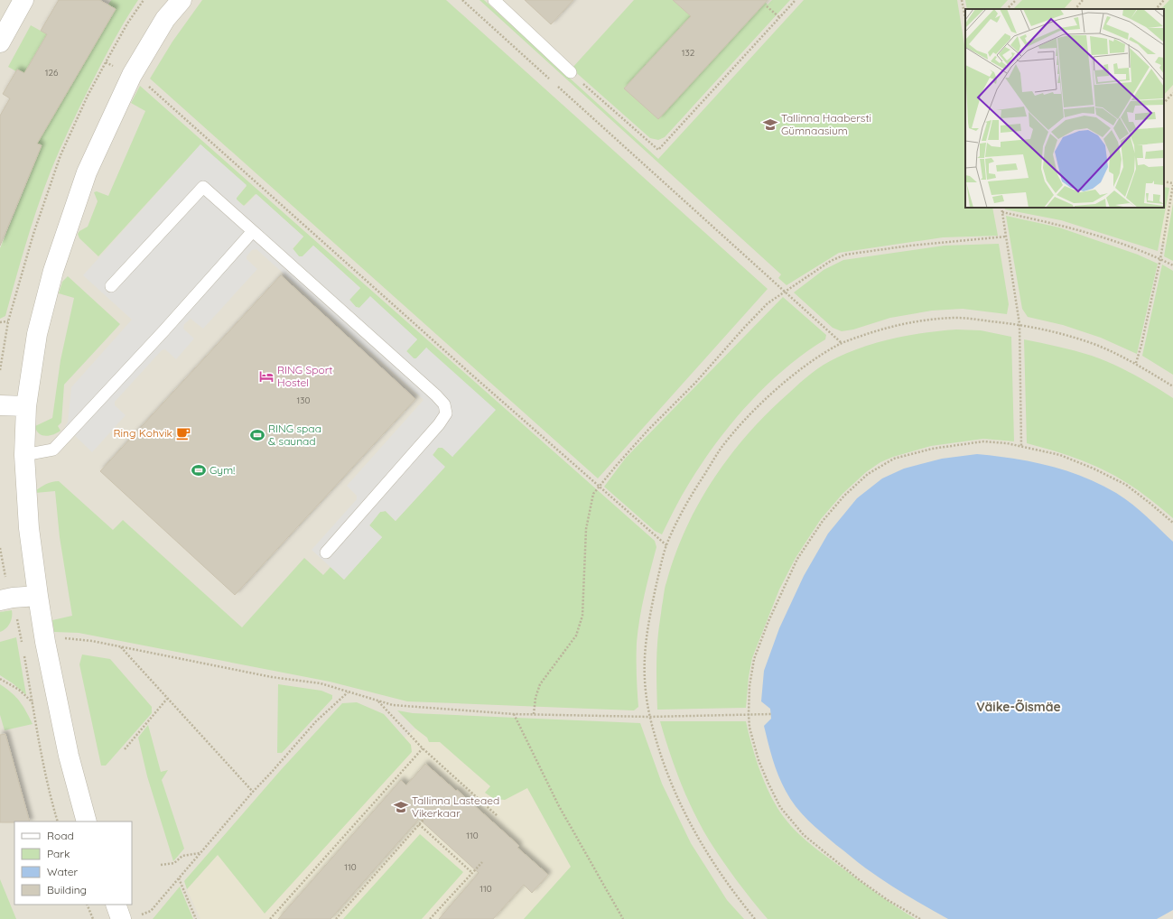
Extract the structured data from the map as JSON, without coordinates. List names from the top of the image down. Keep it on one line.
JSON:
{"districts":["Väike-Õismäe"],"places":{"school or university":["Tallinna Haabersti Gümnaasium","Tallinna Lasteaed Vikerkaar"],"hotel":["RING Sport Hostel"],"cafe":["Ring Kohvik"],"sports":["RING spaa & saunad","Gym!"]},"house_numbers":["132","126","130","110","110","110"],"legend":["Road","Park","Water","Building"]}
